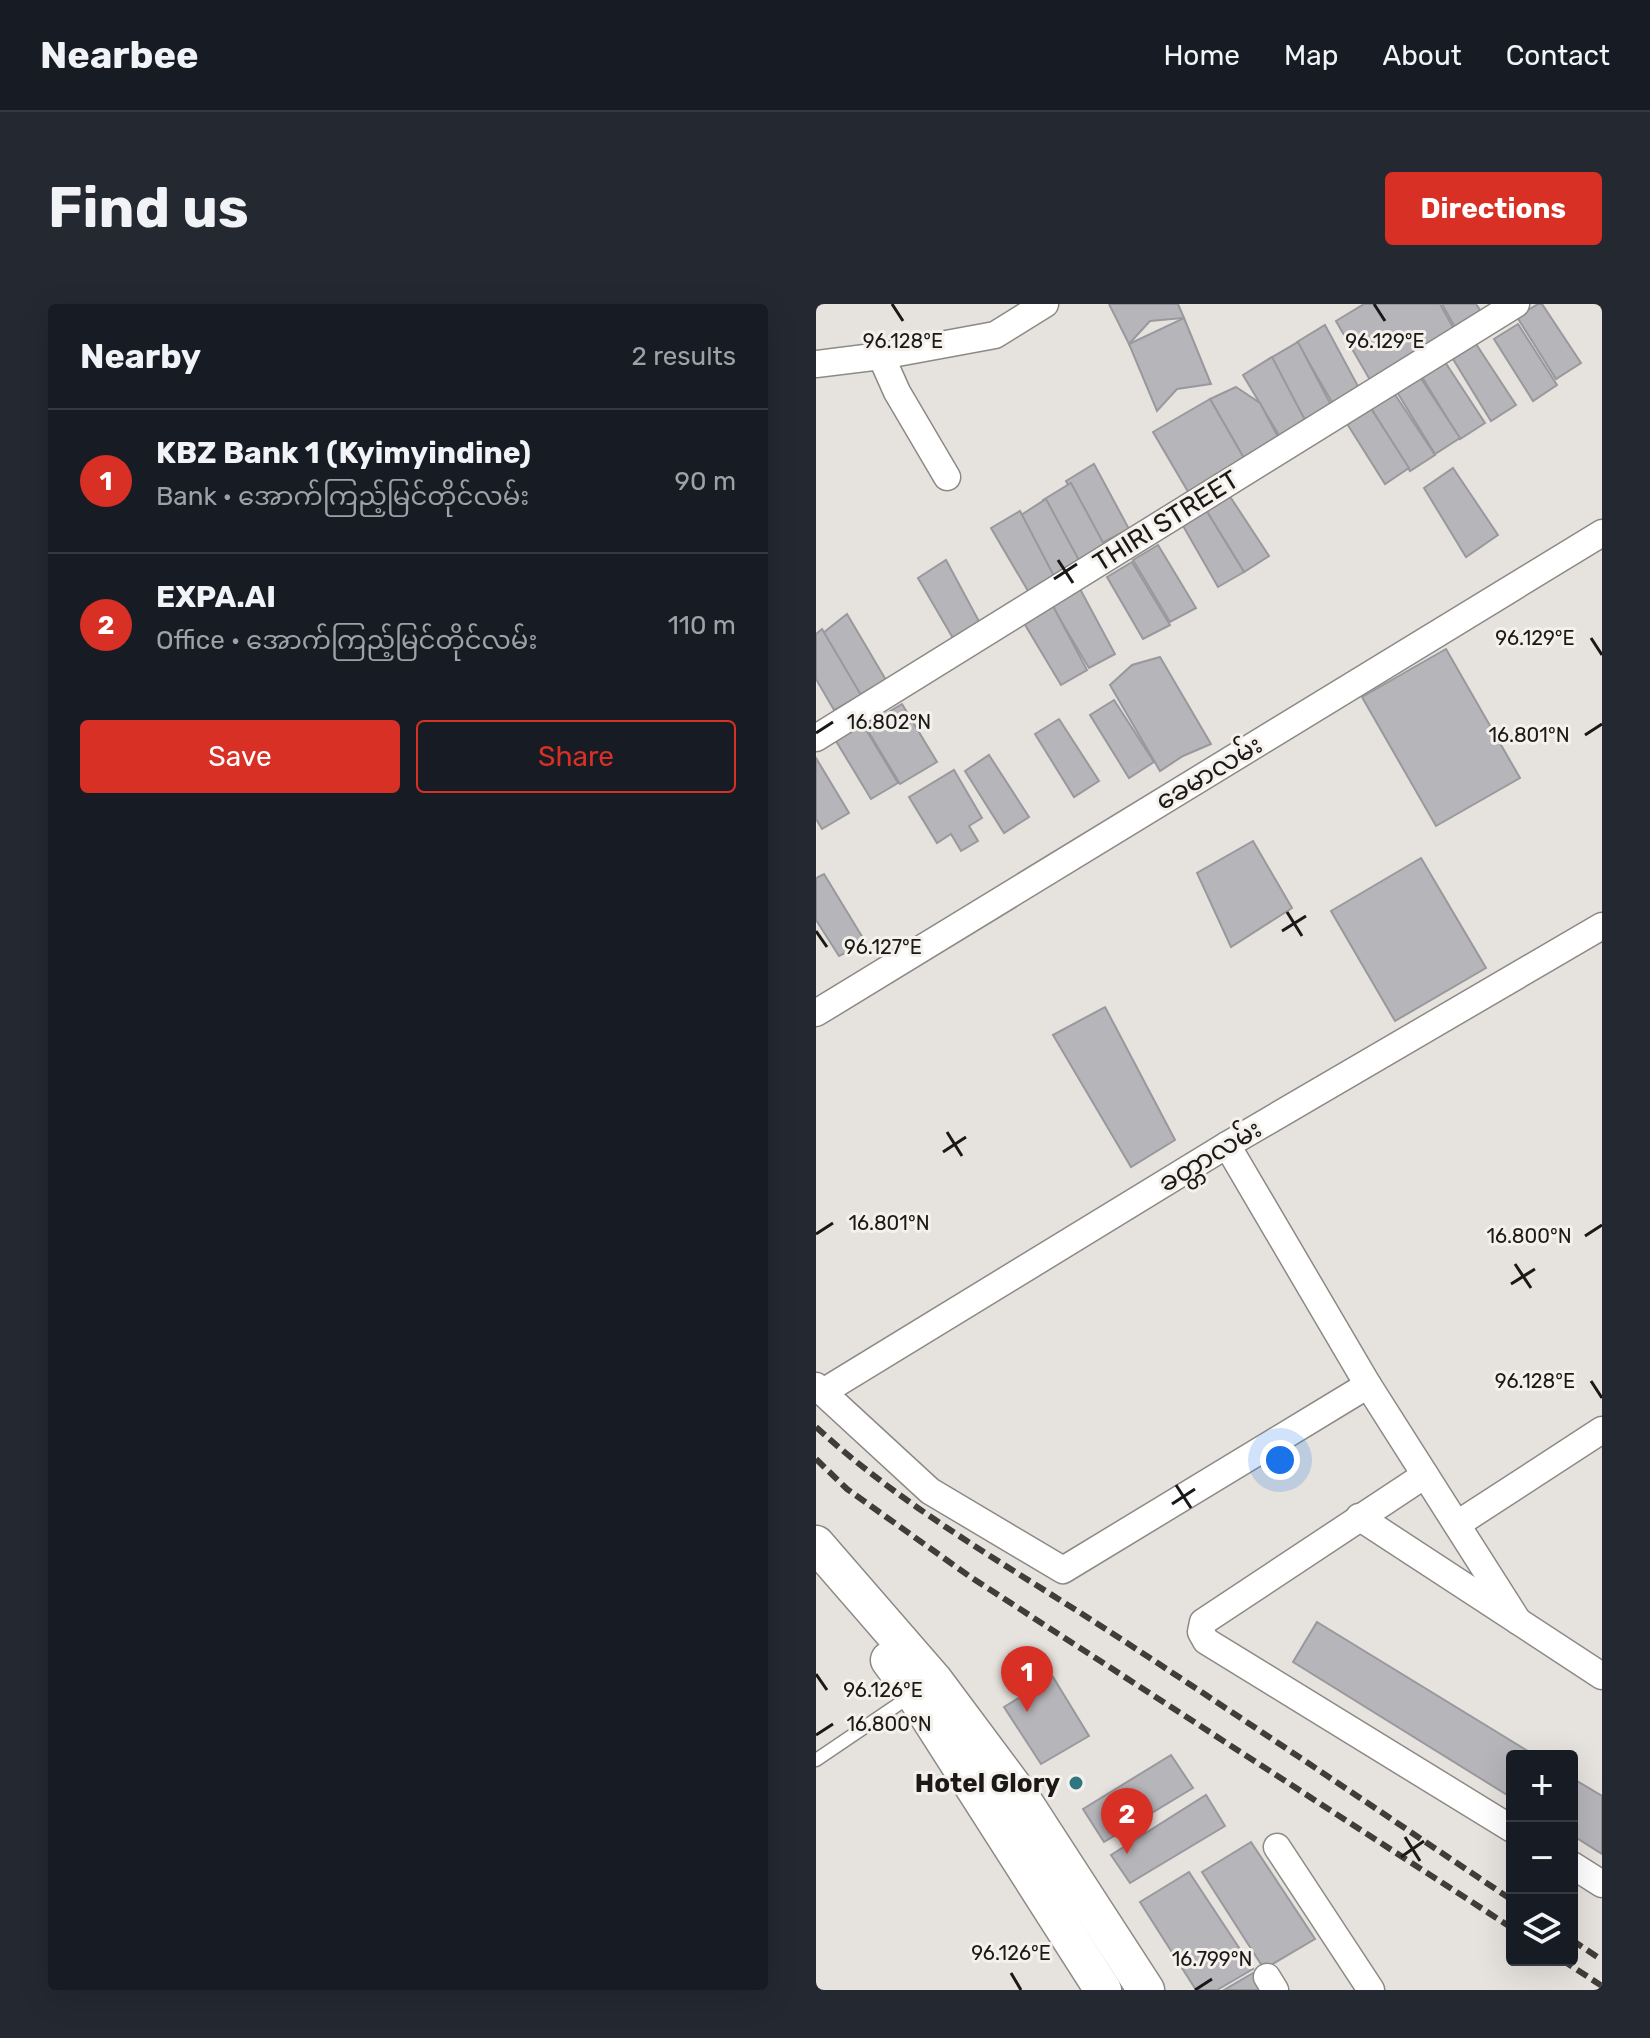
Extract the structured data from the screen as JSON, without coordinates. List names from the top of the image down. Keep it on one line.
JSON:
{"streets":{"street":["THIRI STREET","ခေမာလမ်း","ခတ္တာလမ်း"]},"places":["Hotel Glory"],"page":{"header":"Nearbee","nav":["Home","Map","About","Contact"],"buttons":["Directions",["Save","Share"]],"title":"Find us","heading":["Nearby","2 results"],"list":[{"mark":"1","name":"KBZ Bank 1 (Kyimyindine)","note":"Bank · အောက်ကြည့်မြင်တိုင်လမ်း","value":"90 m"},{"mark":"2","name":"EXPA.AI","note":"Office · အောက်ကြည့်မြင်တိုင်လမ်း","value":"110 m"}],"pins":["1","2"],"map_buttons":["+","−"]},"coordinates":["96.128°E","96.129°E","16.802°N","16.801°N","96.127°E","16.800°N","96.126°E","16.799°N"]}
